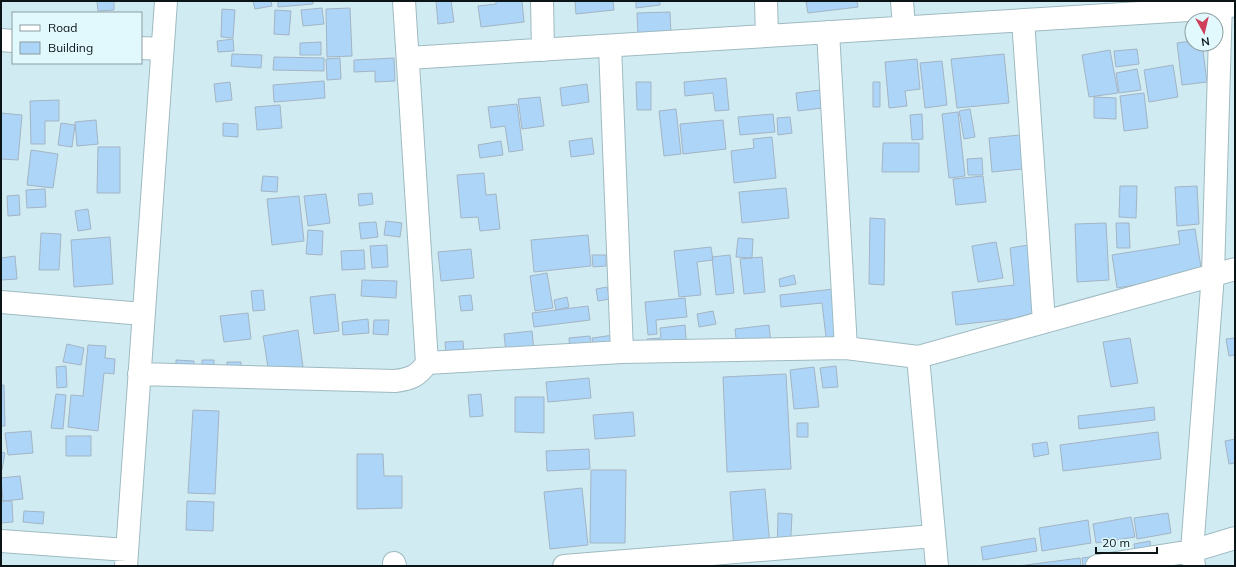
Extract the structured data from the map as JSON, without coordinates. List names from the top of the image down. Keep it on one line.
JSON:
{"legend":["Road","Building"],"scale_bar":"20 m","north":"bottom"}
